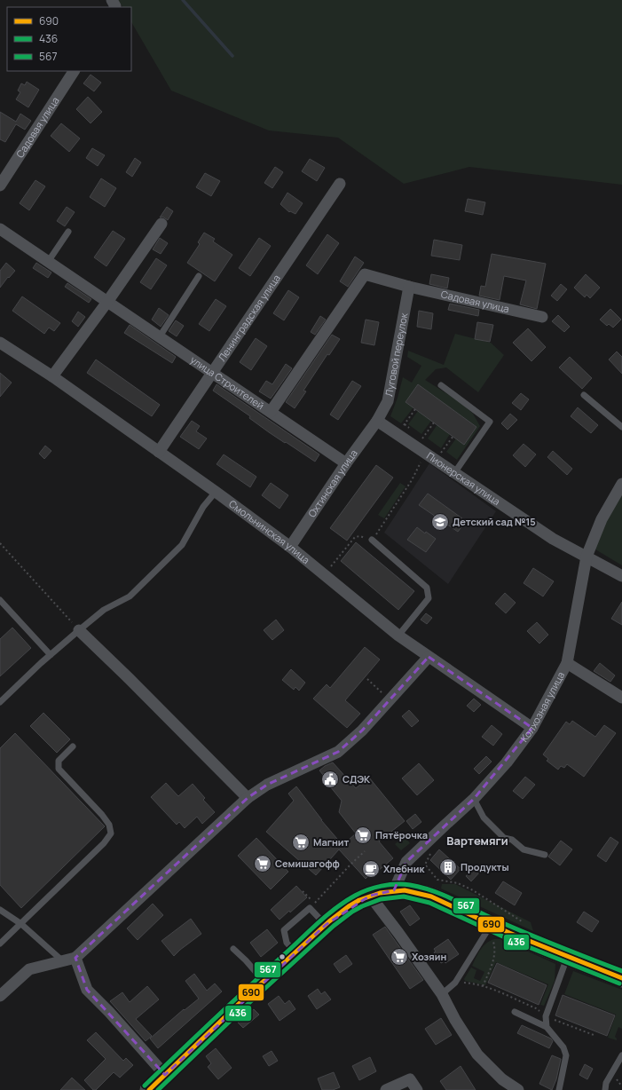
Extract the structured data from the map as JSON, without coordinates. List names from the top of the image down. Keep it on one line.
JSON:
{"streets":{"street":["Садовая улица","Ленинградская улица","Луговой переулок","улица Строителей","Пионерская улица","Охтинская улица","Смольнинская улица","Колхозная улица"]},"crossings":[["Садовая улица","Луговой переулок"],["Садовая улица","улица Строителей"],["Ленинградская улица","улица Строителей"],["Ленинградская улица","Смольнинская улица"],["Луговой переулок","Пионерская улица"],["Луговой переулок","Охтинская улица"],["улица Строителей","Охтинская улица"],["Пионерская улица","Охтинская улица"],["Пионерская улица","Колхозная улица"],["Охтинская улица","Смольнинская улица"],["Смольнинская улица","Колхозная улица"]],"districts":["Вартемяги"],"places":{"school or university":["Детский сад №15"],"public building":["СДЭК"],"supermarket":["Пятёрочка","Магнит","Семишагофф","Хозяин"],"building":["Продукты"],"cafe":["Хлебник"]},"lines":["transit line 567","transit line 690","transit line 436"],"legend":["690","436","567"]}
